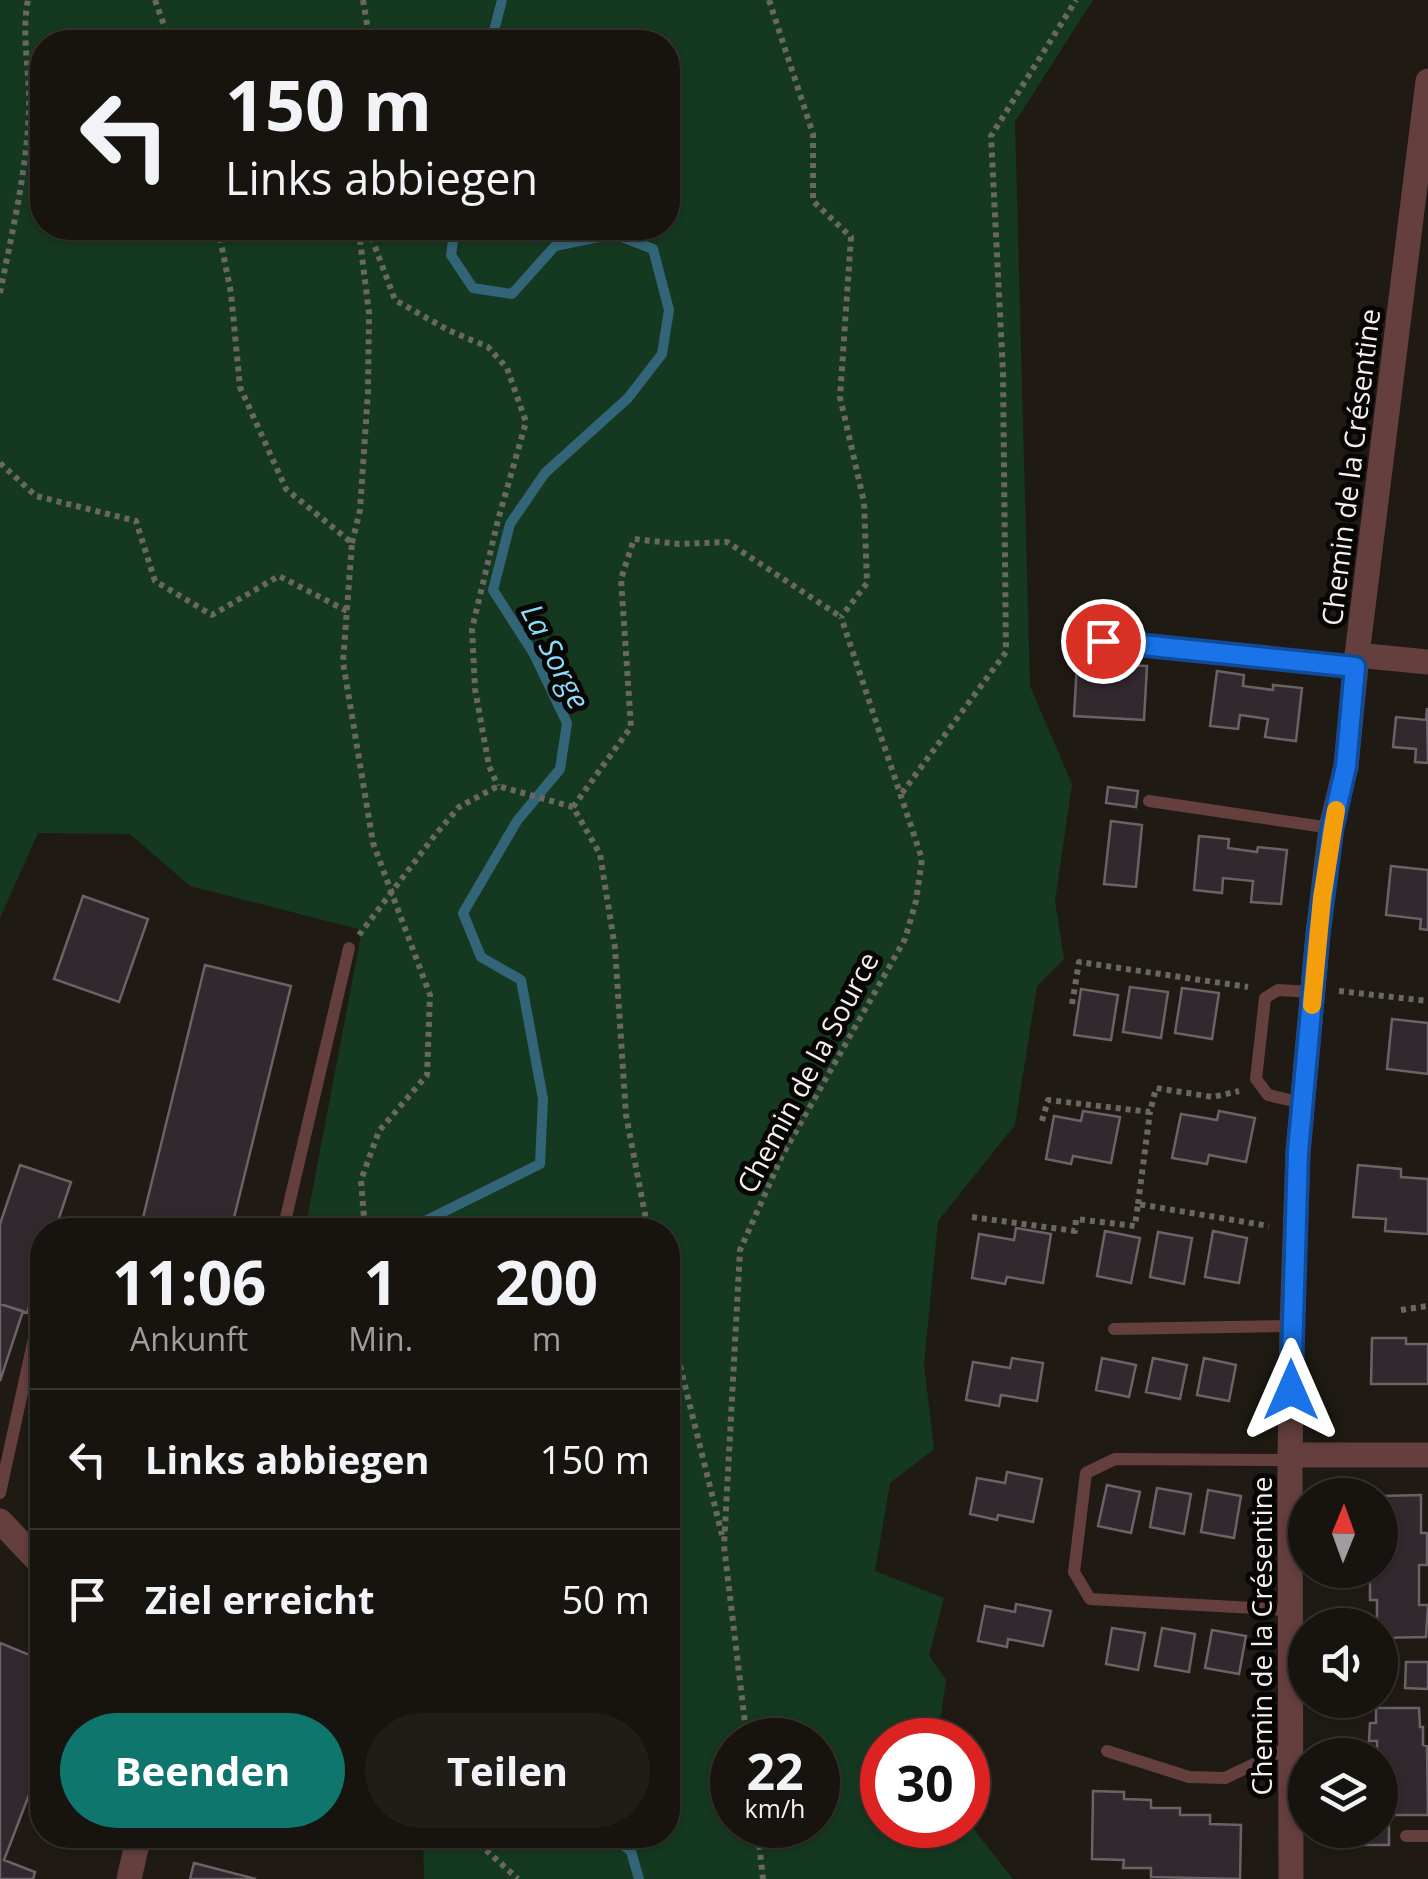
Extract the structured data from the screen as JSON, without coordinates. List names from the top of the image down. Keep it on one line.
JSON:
{"streets":{"street":["Chemin de la Crésentine"],"path":["Chemin de la Source"]},"water":["La Sorge"],"north":"top","page":{"turn":["150 m","Links abbiegen"],"eta":["11:06","Ankunft","1","Min.","200","m"],"list":[{"name":"Links abbiegen","value":"150 m"},{"name":"Ziel erreicht","value":"50 m"}],"buttons":["Beenden","Teilen"],"speed":"22 km/h","limit":"30"}}
